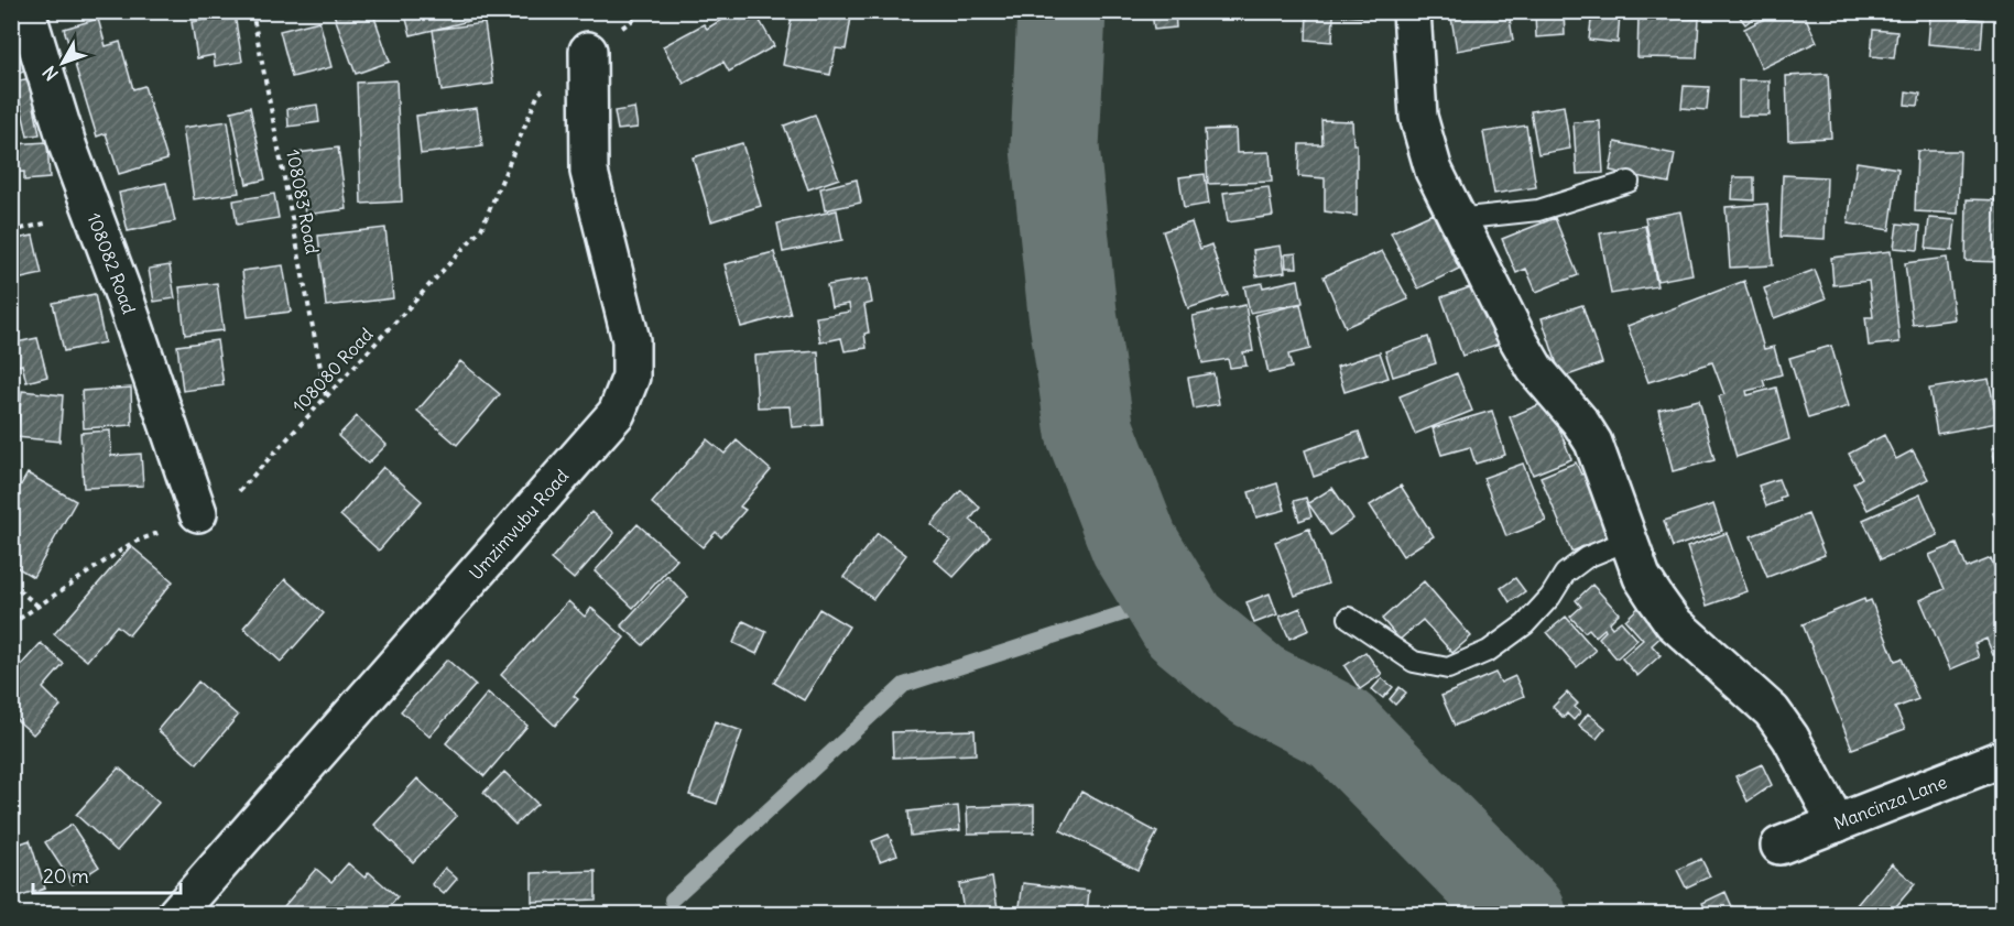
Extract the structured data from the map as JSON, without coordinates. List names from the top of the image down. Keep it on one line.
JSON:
{"streets":{"street":["108082 Road","Umzimvubu Road","Mancinza Lane"],"path":["108083 Road","108080 Road"]},"crossings":[["108083 Road","108080 Road"],["108082 Road","108080 Road"],["108080 Road","Umzimvubu Road"]],"scale_bar":"20 m","north":"bottom left"}
